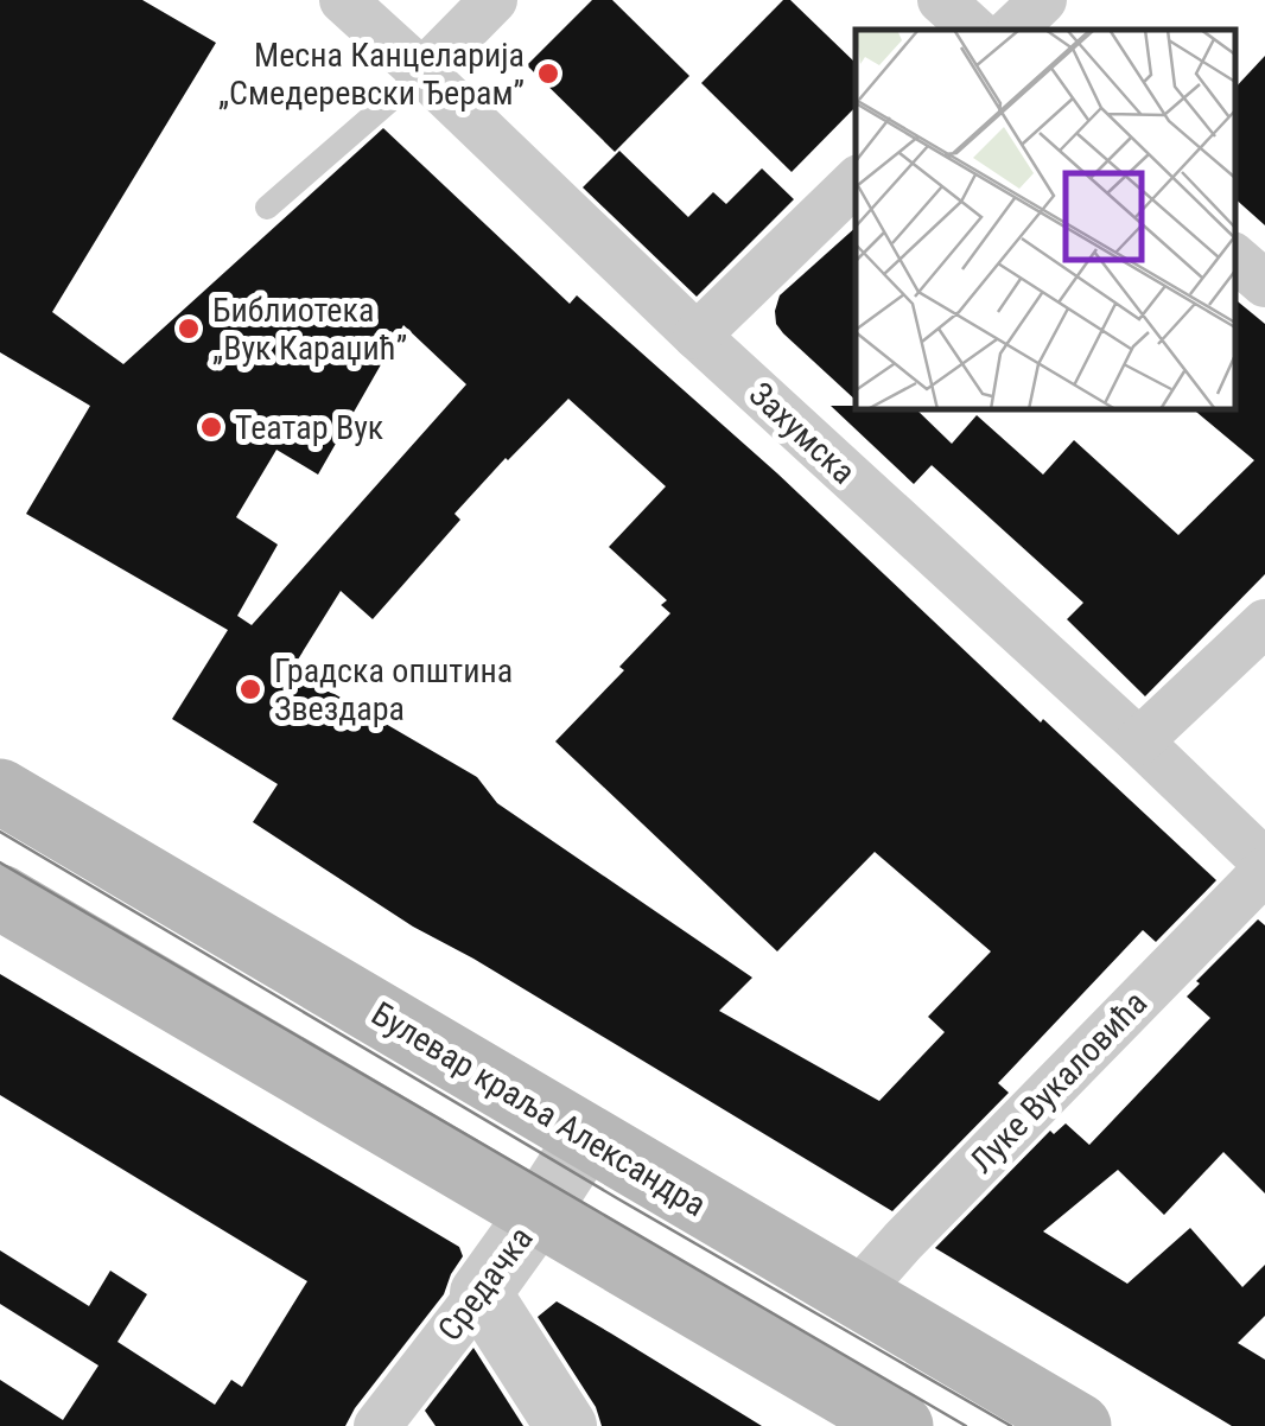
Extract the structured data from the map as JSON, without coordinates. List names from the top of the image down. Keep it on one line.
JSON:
{"streets":{"main road":["Булевар краља Александра"],"street":["Захумска","Луке Вукаловића","Средачка"]},"crossings":[["Захумска","Луке Вукаловића"],["Луке Вукаловића","Булевар краља Александра"],["Булевар краља Александра","Средачка"]],"places":["Месна Канцеларија „Смедеревски Ђерам”","Библиотека „Вук Караџић”","Театар Вук","Градска општина Звездара"]}
